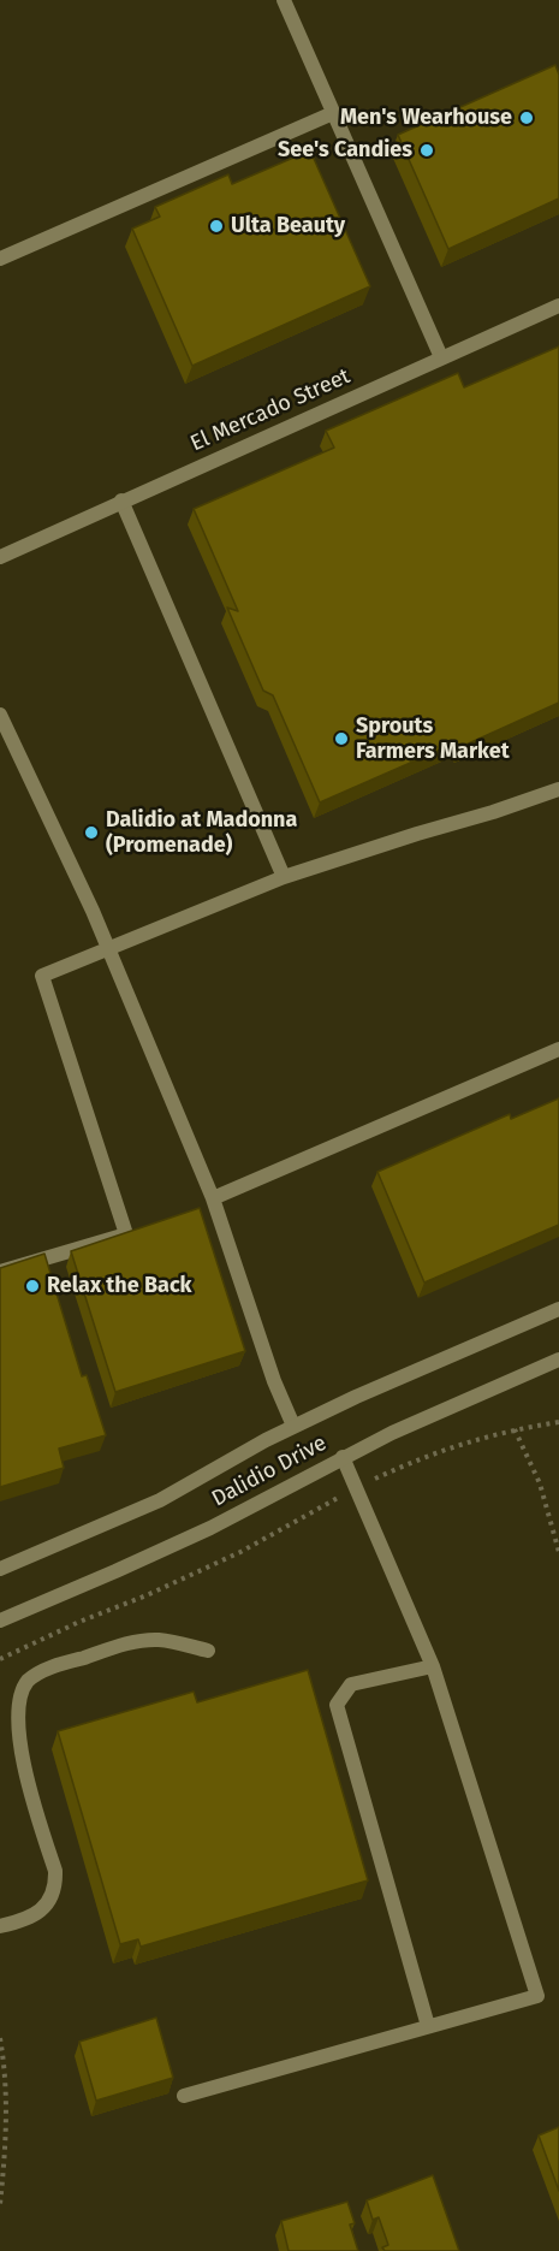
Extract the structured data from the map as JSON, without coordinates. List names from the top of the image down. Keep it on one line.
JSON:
{"streets":{"street":["El Mercado Street","Dalidio Drive"]},"places":["Men's Wearhouse","See's Candies","Ulta Beauty","Sprouts Farmers Market","Dalidio at Madonna (Promenade)","Relax the Back"]}
